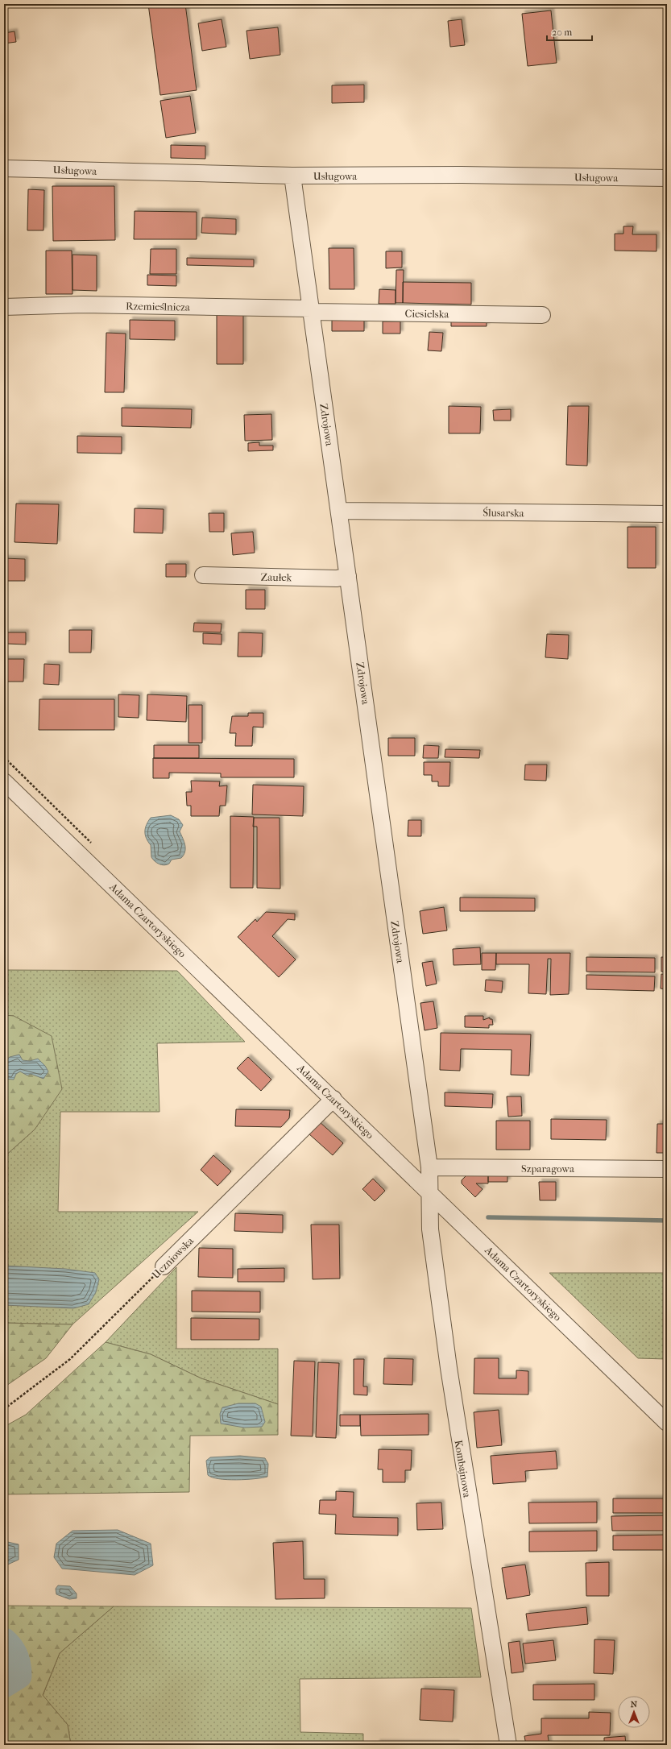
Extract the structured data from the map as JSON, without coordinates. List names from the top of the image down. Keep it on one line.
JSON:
{"streets":{"street":["Usługowa","Rzemieślnicza","Ciesielska","Zdrojowa","Ślusarska","Zaułek","Adama Czartoryskiego","Szparagowa","Uczniowska","Kombajnowa"]},"crossings":[["Usługowa","Zdrojowa"],["Rzemieślnicza","Ciesielska"],["Rzemieślnicza","Zdrojowa"],["Ciesielska","Zdrojowa"],["Zdrojowa","Ślusarska"],["Zdrojowa","Zaułek"],["Zdrojowa","Adama Czartoryskiego"],["Zdrojowa","Szparagowa"],["Zdrojowa","Kombajnowa"],["Adama Czartoryskiego","Uczniowska"],["Adama Czartoryskiego","Kombajnowa"]],"scale_bar":"20 m","north":"top"}
